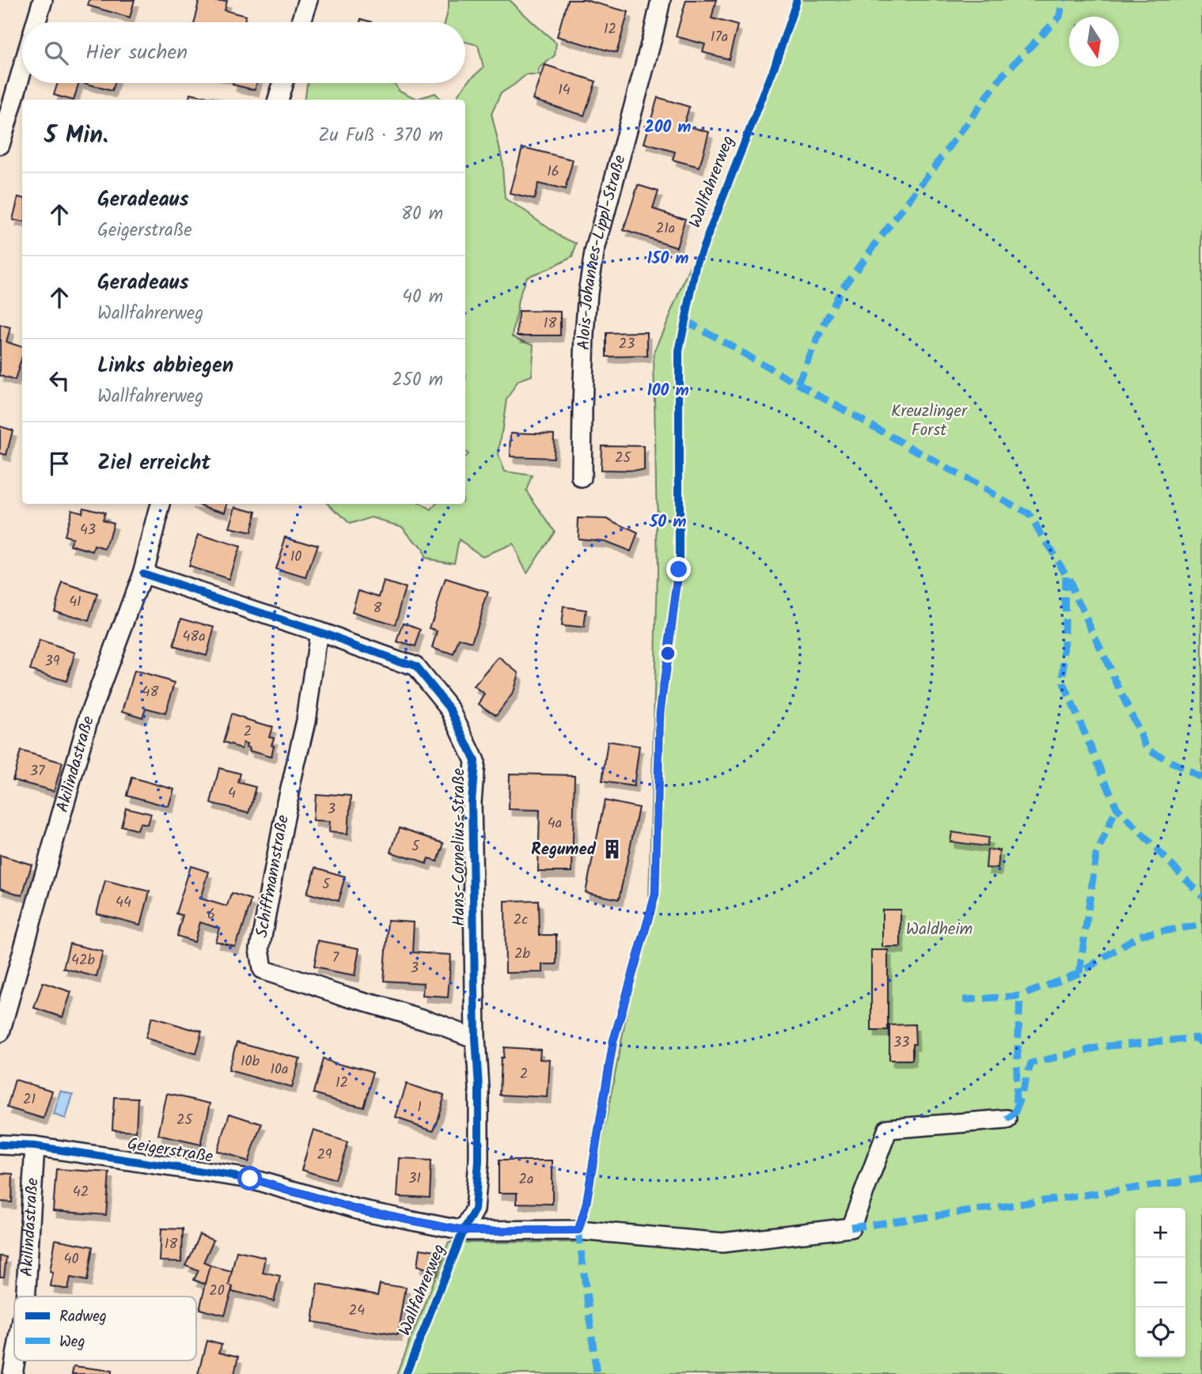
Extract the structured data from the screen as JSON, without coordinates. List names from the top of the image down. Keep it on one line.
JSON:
{"streets":{"street":["Wallfahrerweg","Alois-Johannes-Lippl-Straße","Akilindastraße","Hans-Cornelius-Straße","Schiffmannstraße","Geigerstraße"]},"crossings":[["Wallfahrerweg","Hans-Cornelius-Straße"],["Wallfahrerweg","Geigerstraße"],["Akilindastraße","Hans-Cornelius-Straße"],["Akilindastraße","Geigerstraße"],["Hans-Cornelius-Straße","Schiffmannstraße"],["Hans-Cornelius-Straße","Geigerstraße"]],"parks":["Kreuzlinger Forst","Waldheim"],"places":{"building":["Regumed"]},"house_numbers":["12","17a","14","16","21a","18","23","25","43","10","41","8","48a","39","48","2","37","4","3","4a","5","5","44","6","2c","2b","7","42b","3","33","10b","10a","2","12","21","1","25","29","31","2a","42","18","40","20","24"],"legend":["Radweg","Weg"],"north":"bottom","page":{"search":"Hier suchen","heading":["5 Min.","Zu Fuß · 370 m"],"list":[["Geradeaus","Geigerstraße","80 m"],["Geradeaus","Wallfahrerweg","40 m"],["Links abbiegen","Wallfahrerweg","250 m"],"Ziel erreicht"],"map_buttons":["+","−"]},"rings":["200 m","150 m","100 m","50 m"]}
